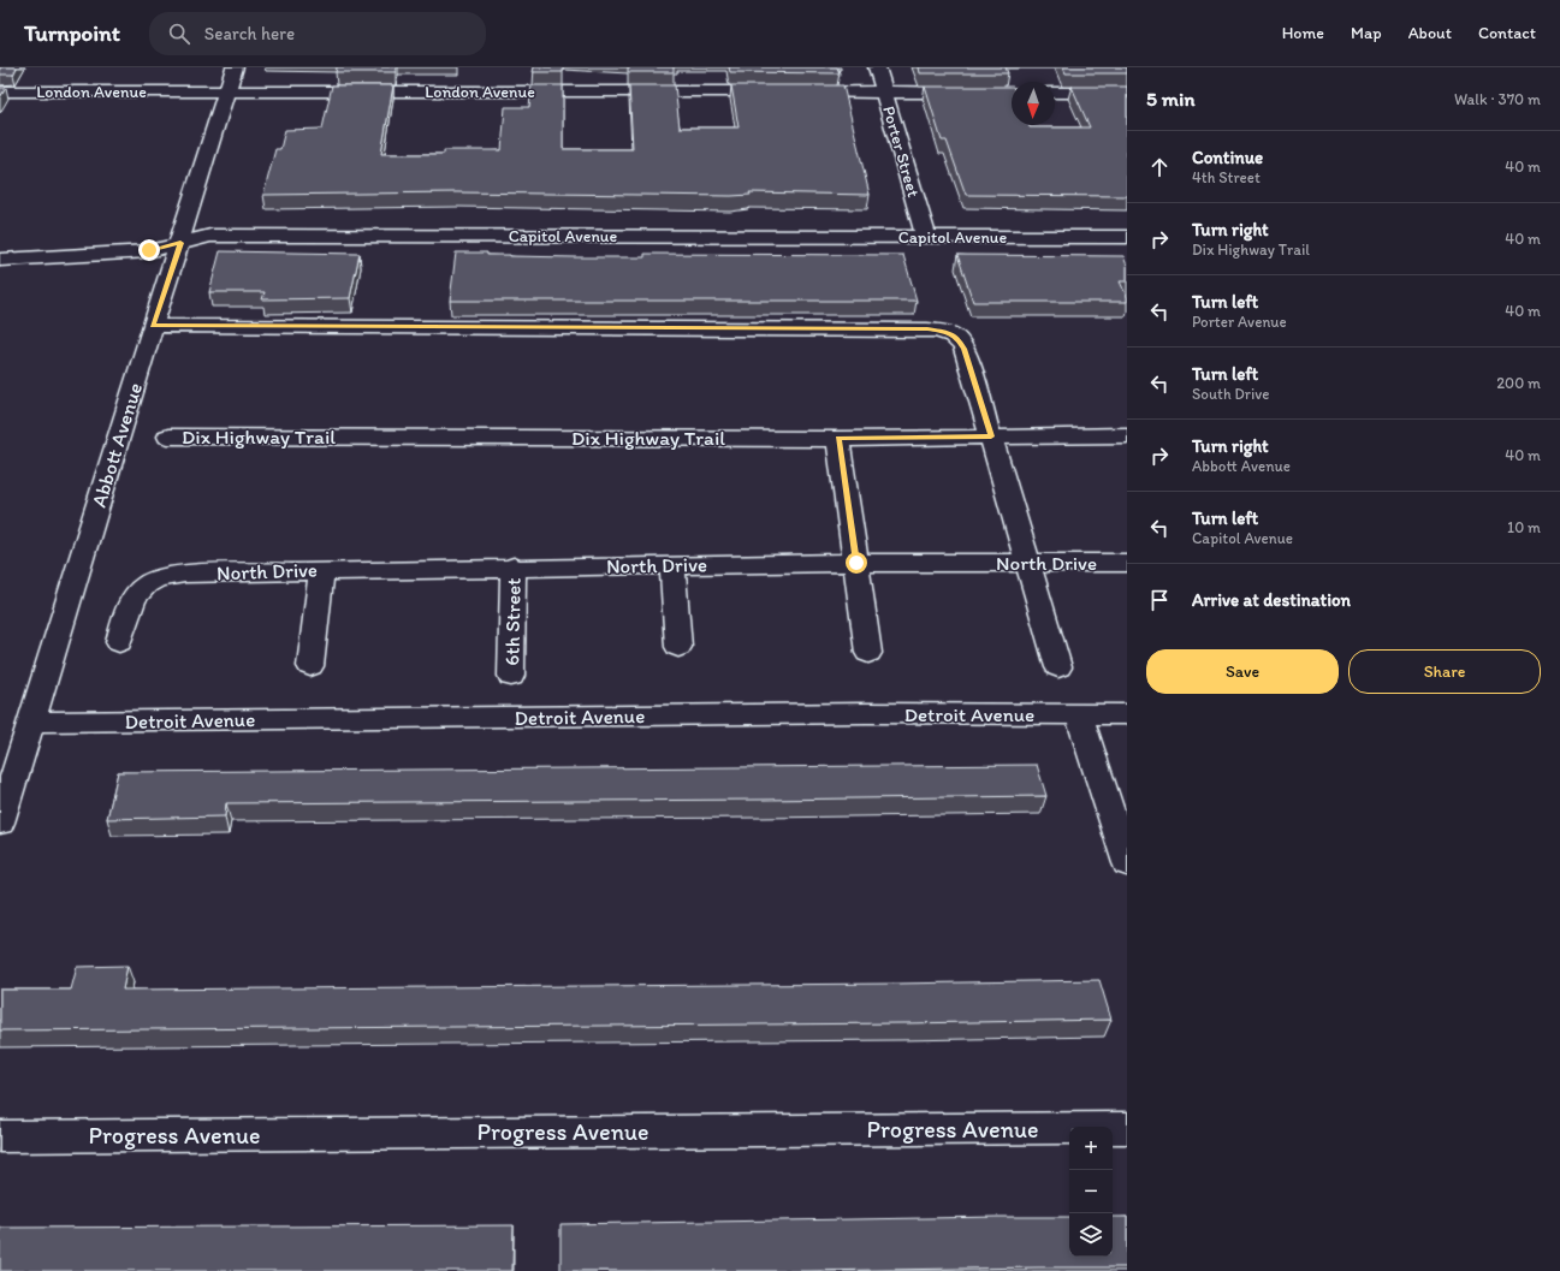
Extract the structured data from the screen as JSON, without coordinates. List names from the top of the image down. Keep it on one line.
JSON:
{"streets":{"street":["London Avenue","Porter Street","Capitol Avenue","Dix Highway Trail","Abbott Avenue","North Drive","6th Street","Detroit Avenue","Progress Avenue"]},"crossings":[["London Avenue","Porter Street"],["London Avenue","Abbott Avenue"],["Porter Street","Capitol Avenue"],["Capitol Avenue","Abbott Avenue"],["Abbott Avenue","Detroit Avenue"],["North Drive","6th Street"]],"north":"bottom","page":{"header":"Turnpoint","search":"Search here","nav":["Home","Map","About","Contact"],"heading":["5 min","Walk · 370 m"],"list":[["Continue","4th Street","40 m"],["Turn right","Dix Highway Trail","40 m"],["Turn left","Porter Avenue","40 m"],["Turn left","South Drive","200 m"],["Turn right","Abbott Avenue","40 m"],["Turn left","Capitol Avenue","10 m"],"Arrive at destination"],"buttons":["Save","Share"],"map_buttons":["+","−"]}}
